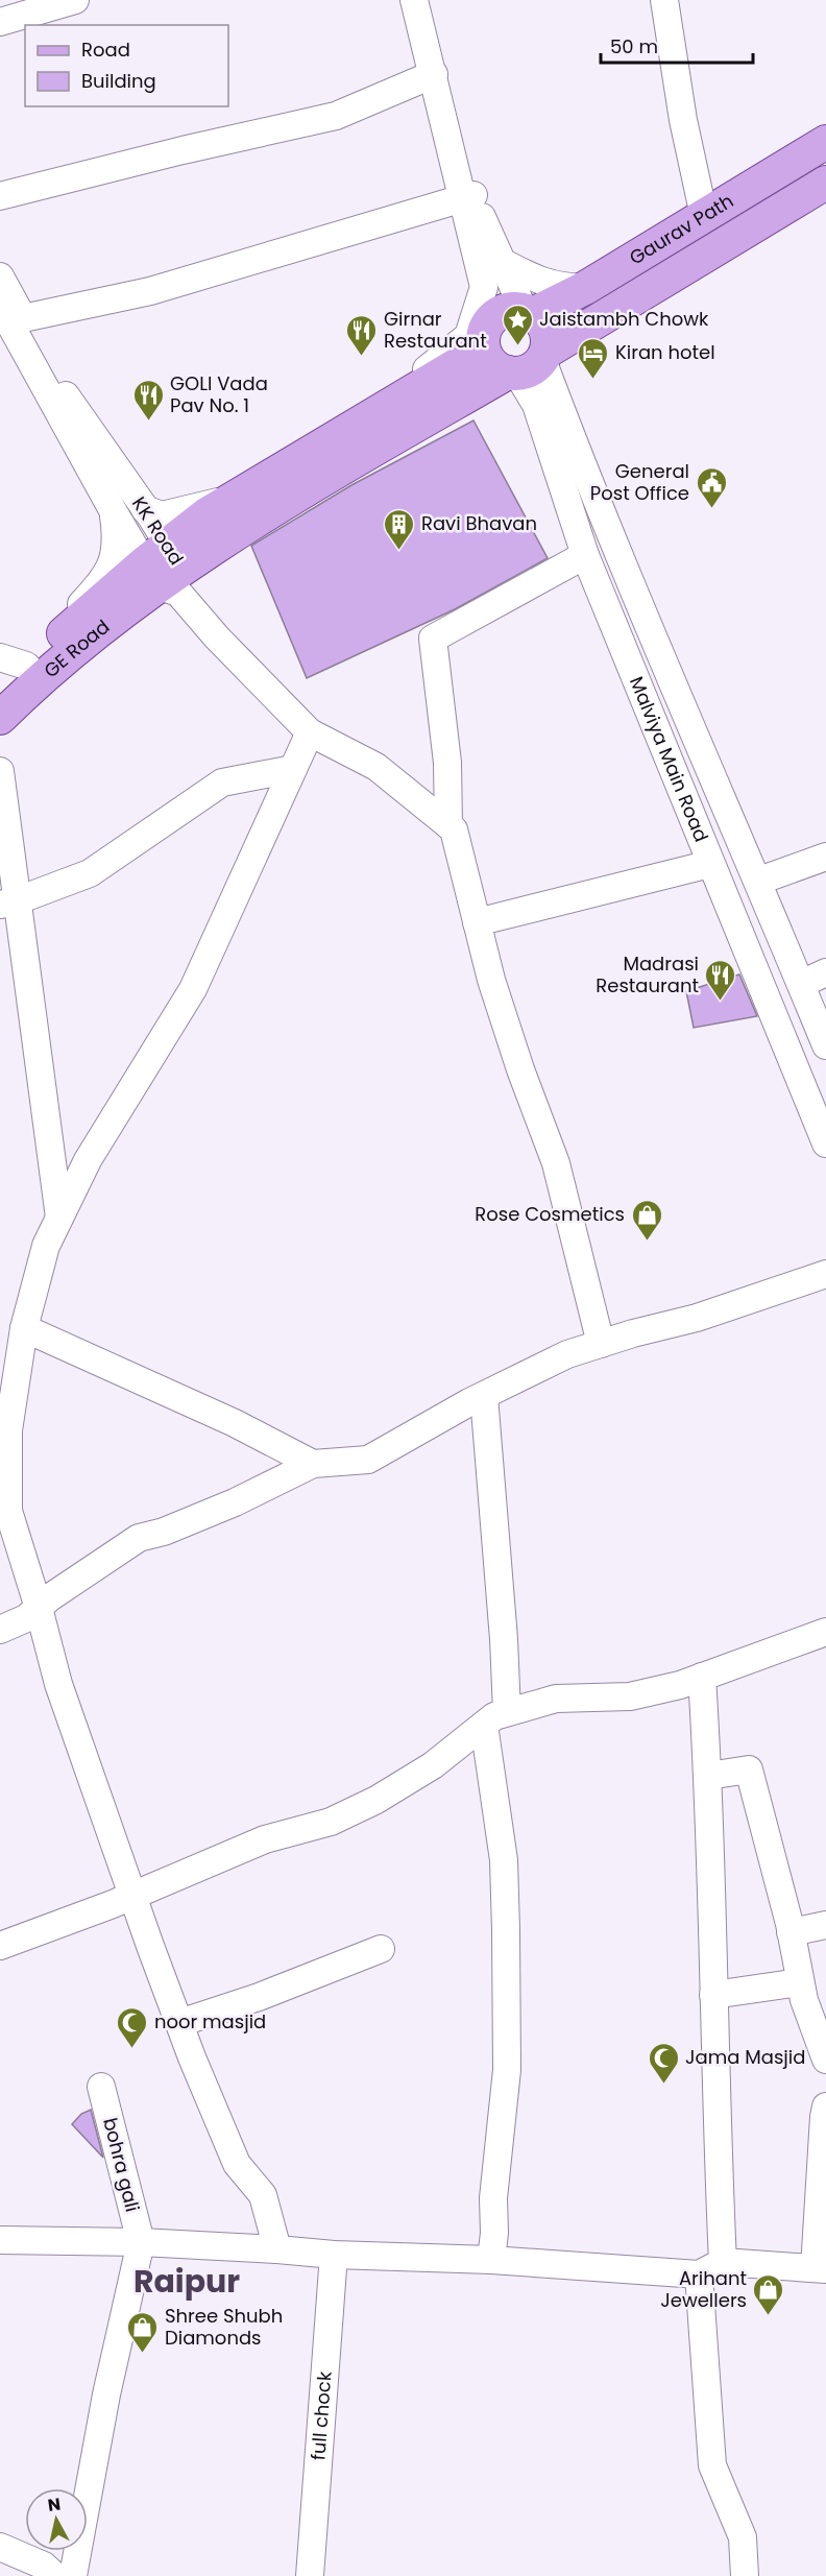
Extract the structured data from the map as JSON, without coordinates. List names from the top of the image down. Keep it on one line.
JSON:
{"streets":{"main road":["Gaurav Path","GE Road"],"street":["KK Road","Malviya Main Road","bohra gali","full chock"]},"crossings":[["Gaurav Path","Malviya Main Road"],["KK Road","GE Road"]],"districts":["Raipur"],"places":{"place":["Jaistambh Chowk"],"restaurant":["Girnar Restaurant","GOLI Vada Pav No. 1","Madrasi Restaurant"],"hotel":["Kiran hotel"],"public building":["General Post Office"],"building":["Ravi Bhavan"],"shop":["Rose Cosmetics","Arihant Jewellers","Shree Shubh Diamonds"],"mosque":["noor masjid","Jama Masjid"]},"legend":["Road","Building"],"scale_bar":"50 m","north":"top"}
